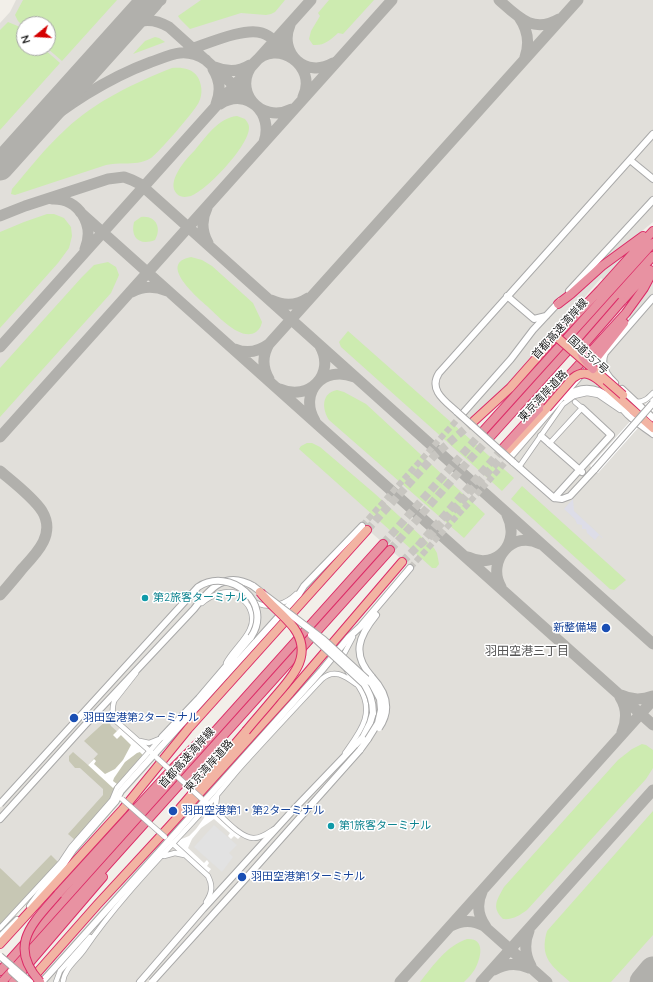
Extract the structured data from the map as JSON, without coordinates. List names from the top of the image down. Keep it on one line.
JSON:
{"streets":{"highway":["首都高速湾岸線","国道357号","東京湾岸道路"]},"crossings":[["国道357号","東京湾岸道路"]],"districts":["羽田空港三丁目"],"places":["第2旅客ターミナル","新整備場","羽田空港第2ターミナル","羽田空港第1・第2ターミナル","第1旅客ターミナル","羽田空港第1ターミナル"],"north":"left"}
